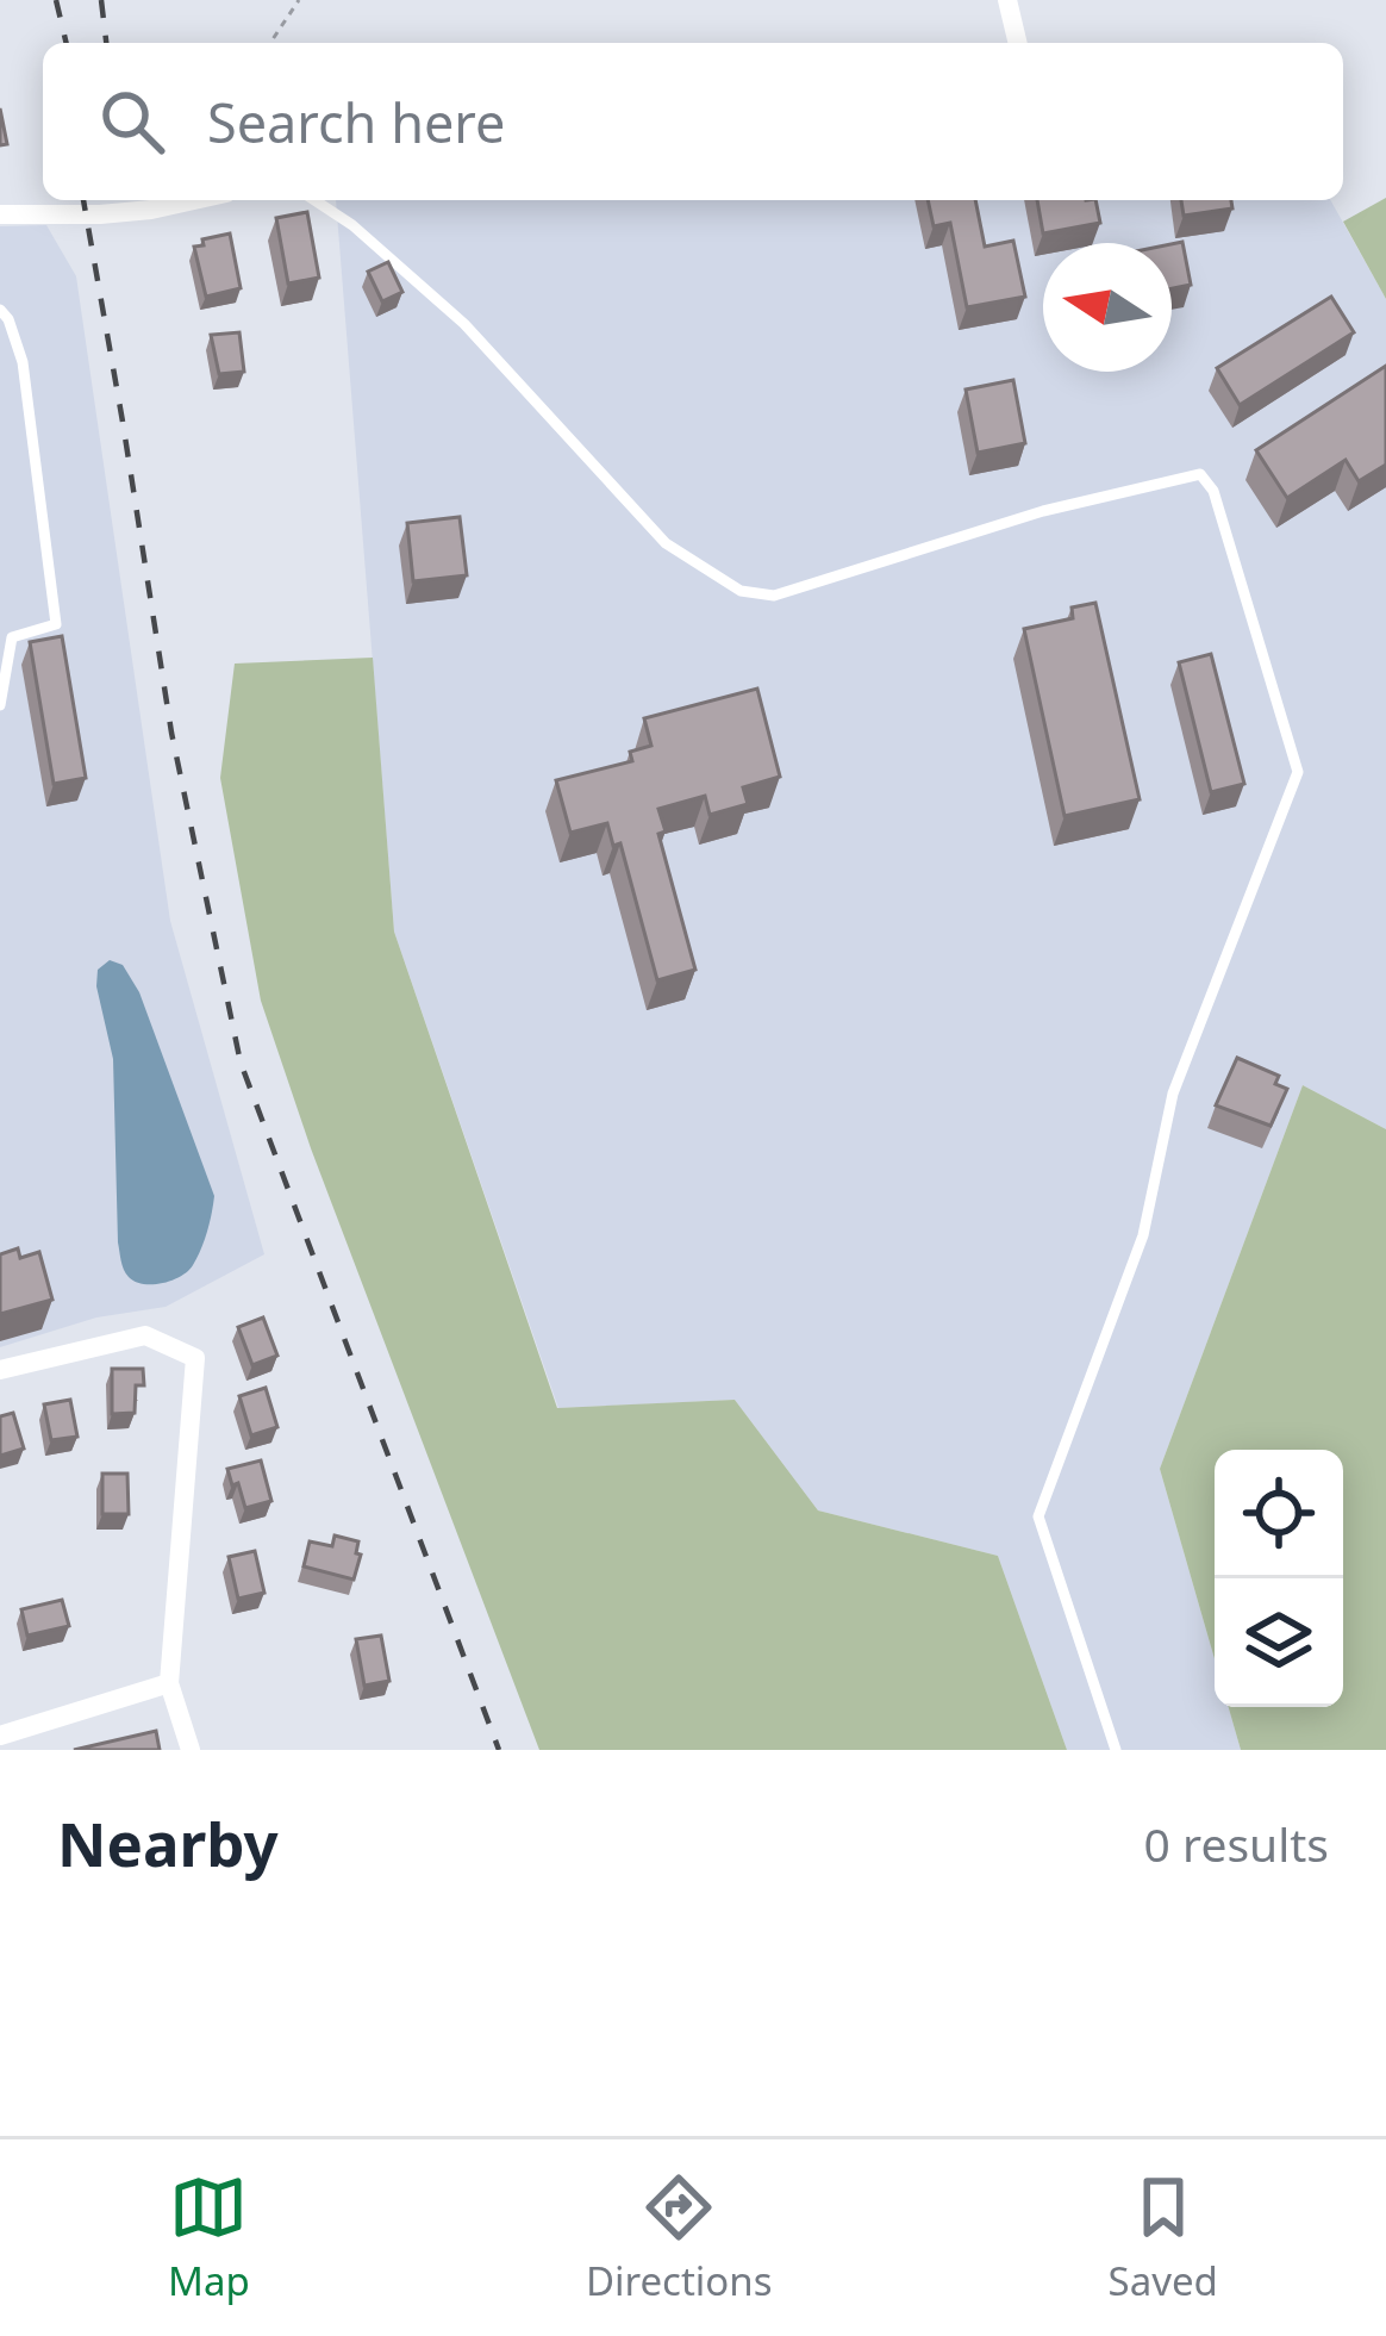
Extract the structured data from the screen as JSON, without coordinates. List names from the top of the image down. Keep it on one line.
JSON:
{"north":"left","page":{"search":"Search here","heading":["Nearby","0 results"],"nav":["Map","Directions","Saved"]}}
